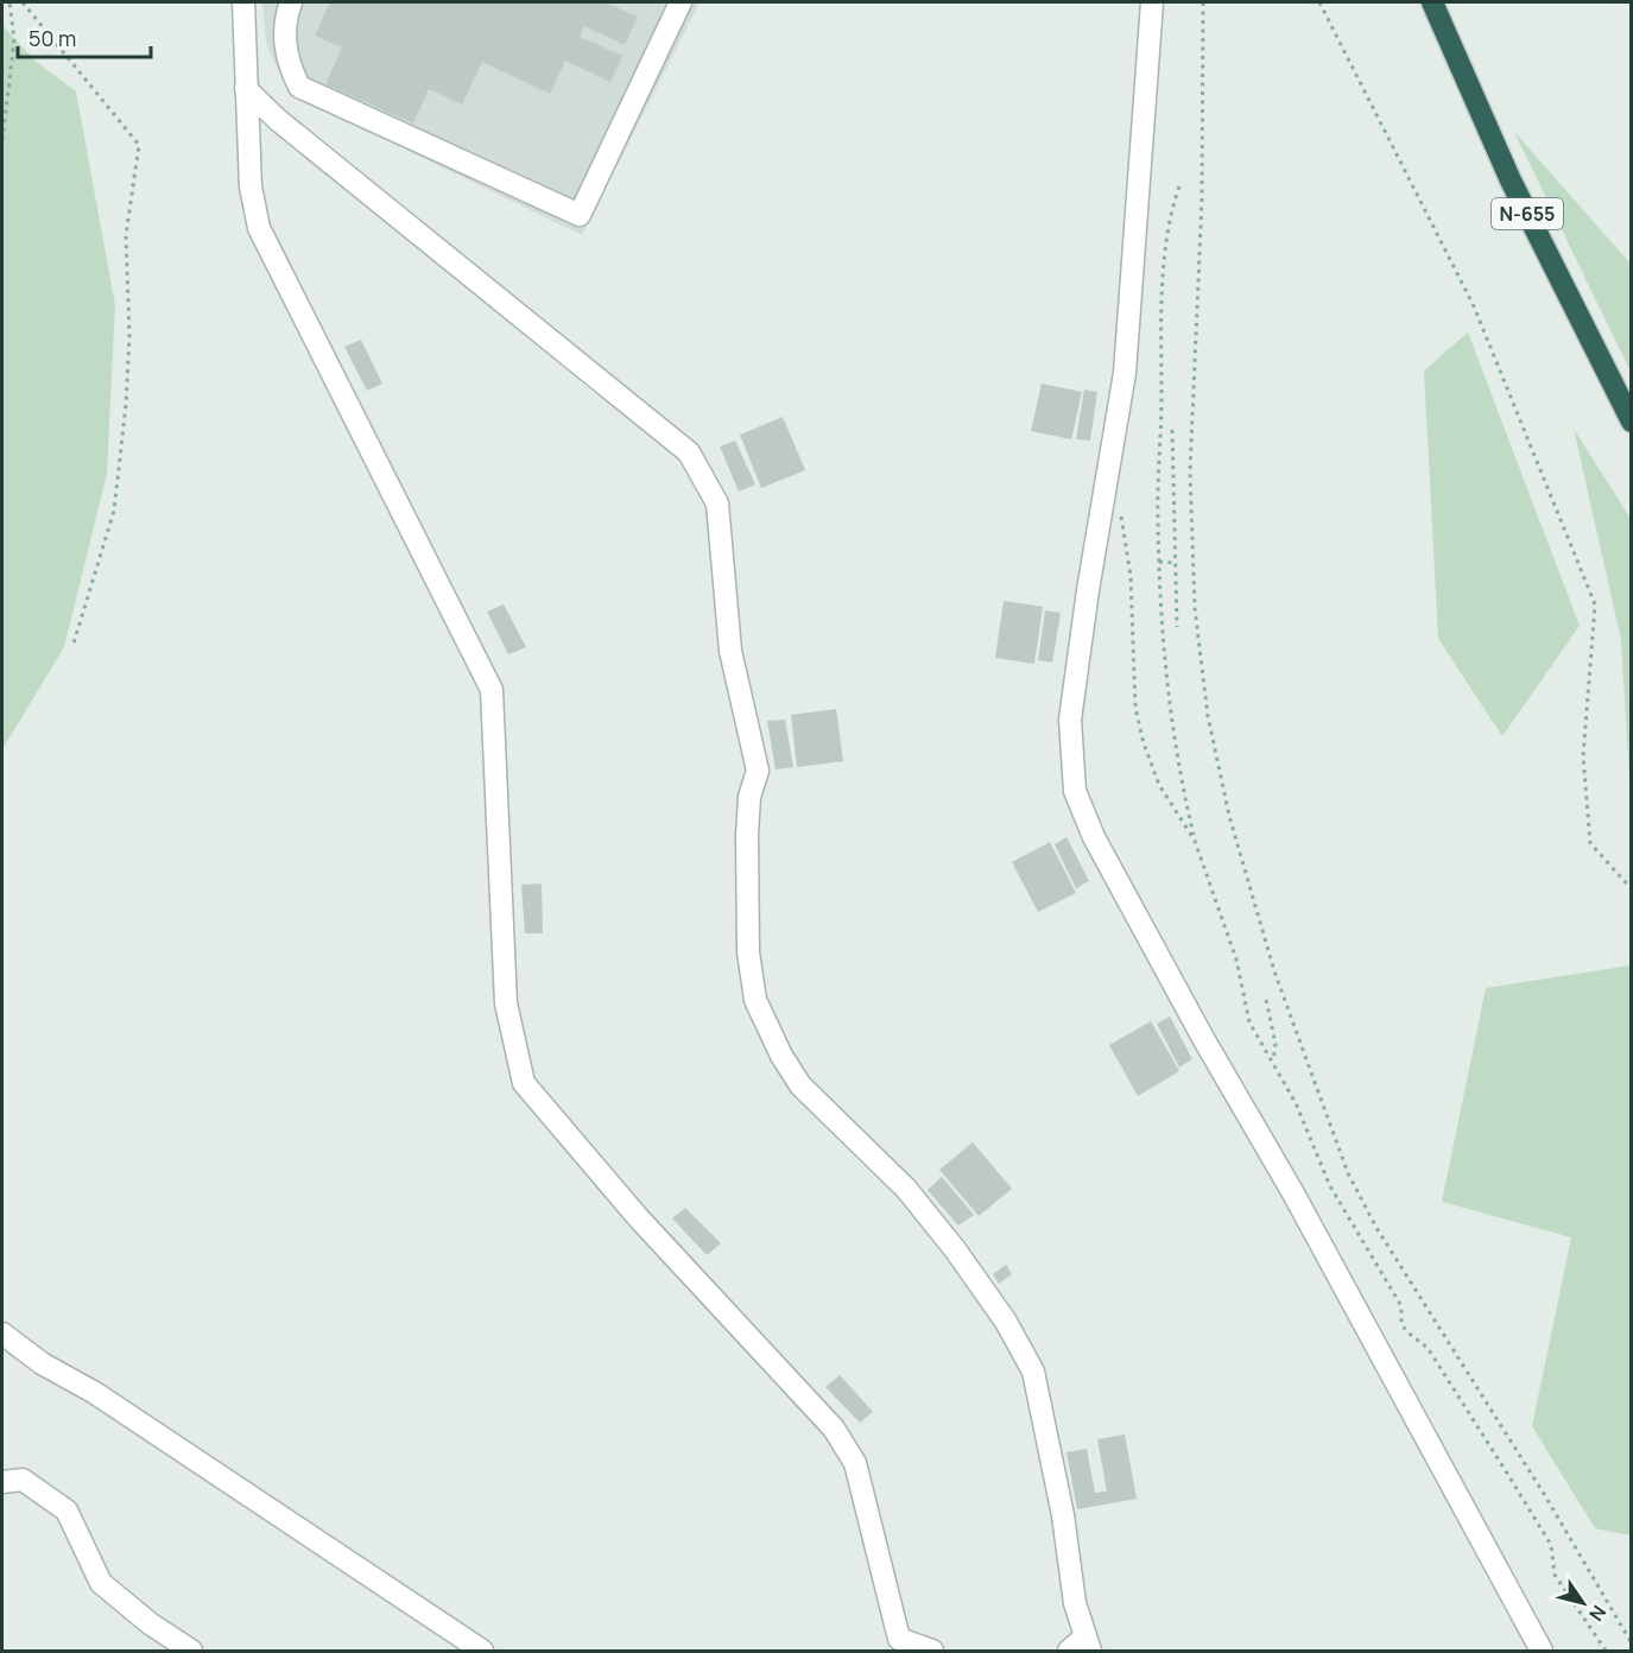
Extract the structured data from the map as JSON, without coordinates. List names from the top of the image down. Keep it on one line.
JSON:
{"streets":{"highway":["N-655"]},"scale_bar":"50 m","north":"bottom right"}
